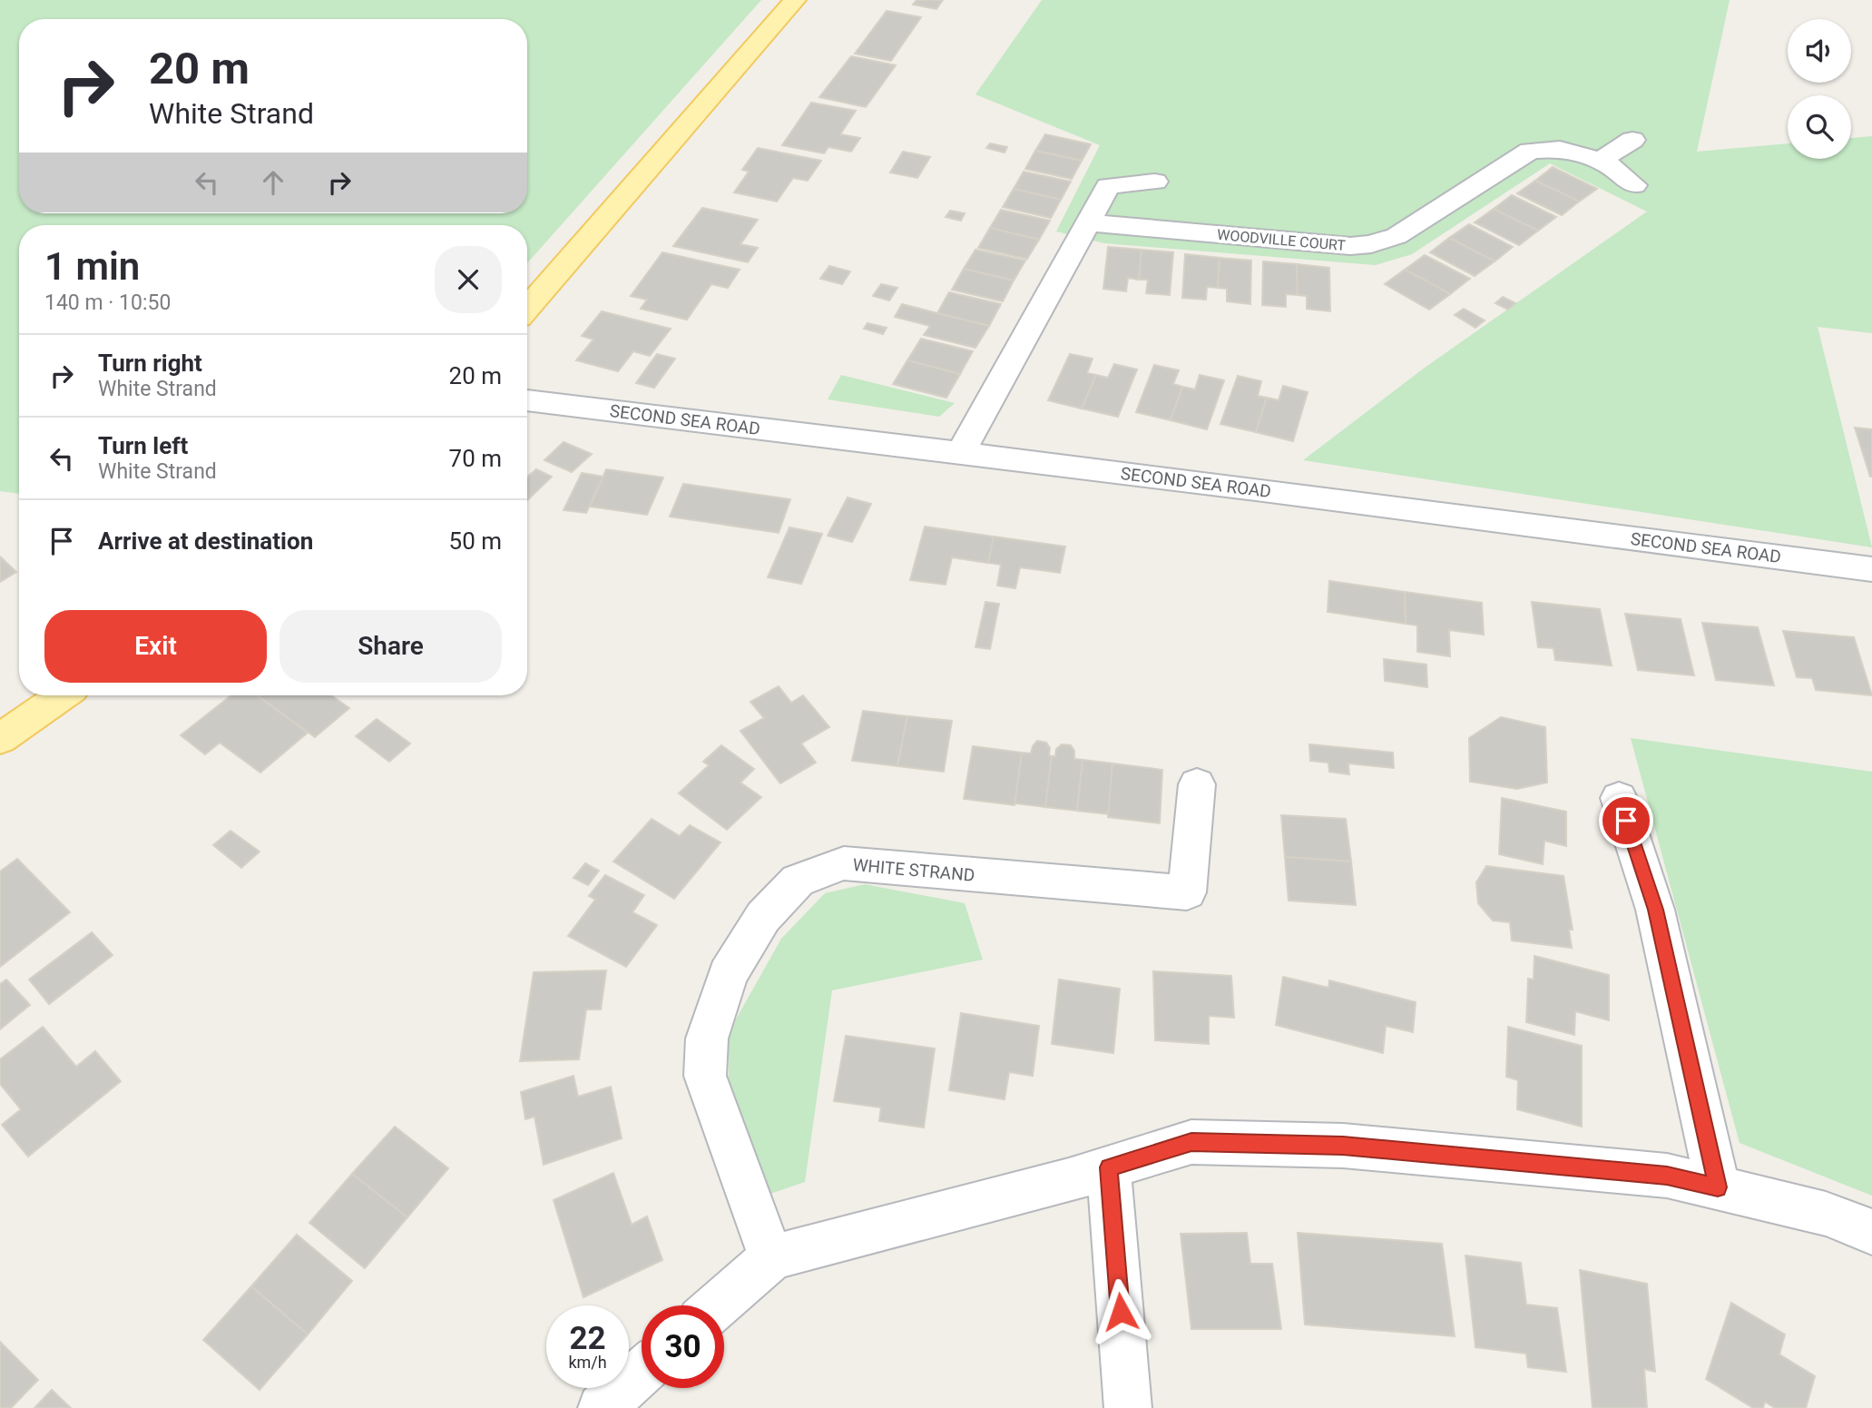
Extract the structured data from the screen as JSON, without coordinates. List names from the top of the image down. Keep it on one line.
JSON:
{"streets":{"street":["WOODVILLE COURT","SECOND SEA ROAD","WHITE STRAND"]},"page":{"turn":["20 m","White Strand"],"heading":["1 min","140 m · 10:50"],"list":[{"name":"Turn right","note":"White Strand","value":"20 m"},{"name":"Turn left","note":"White Strand","value":"70 m"},{"name":"Arrive at destination","value":"50 m"}],"buttons":["Exit","Share"],"speed":"22 km/h","limit":"30"}}
